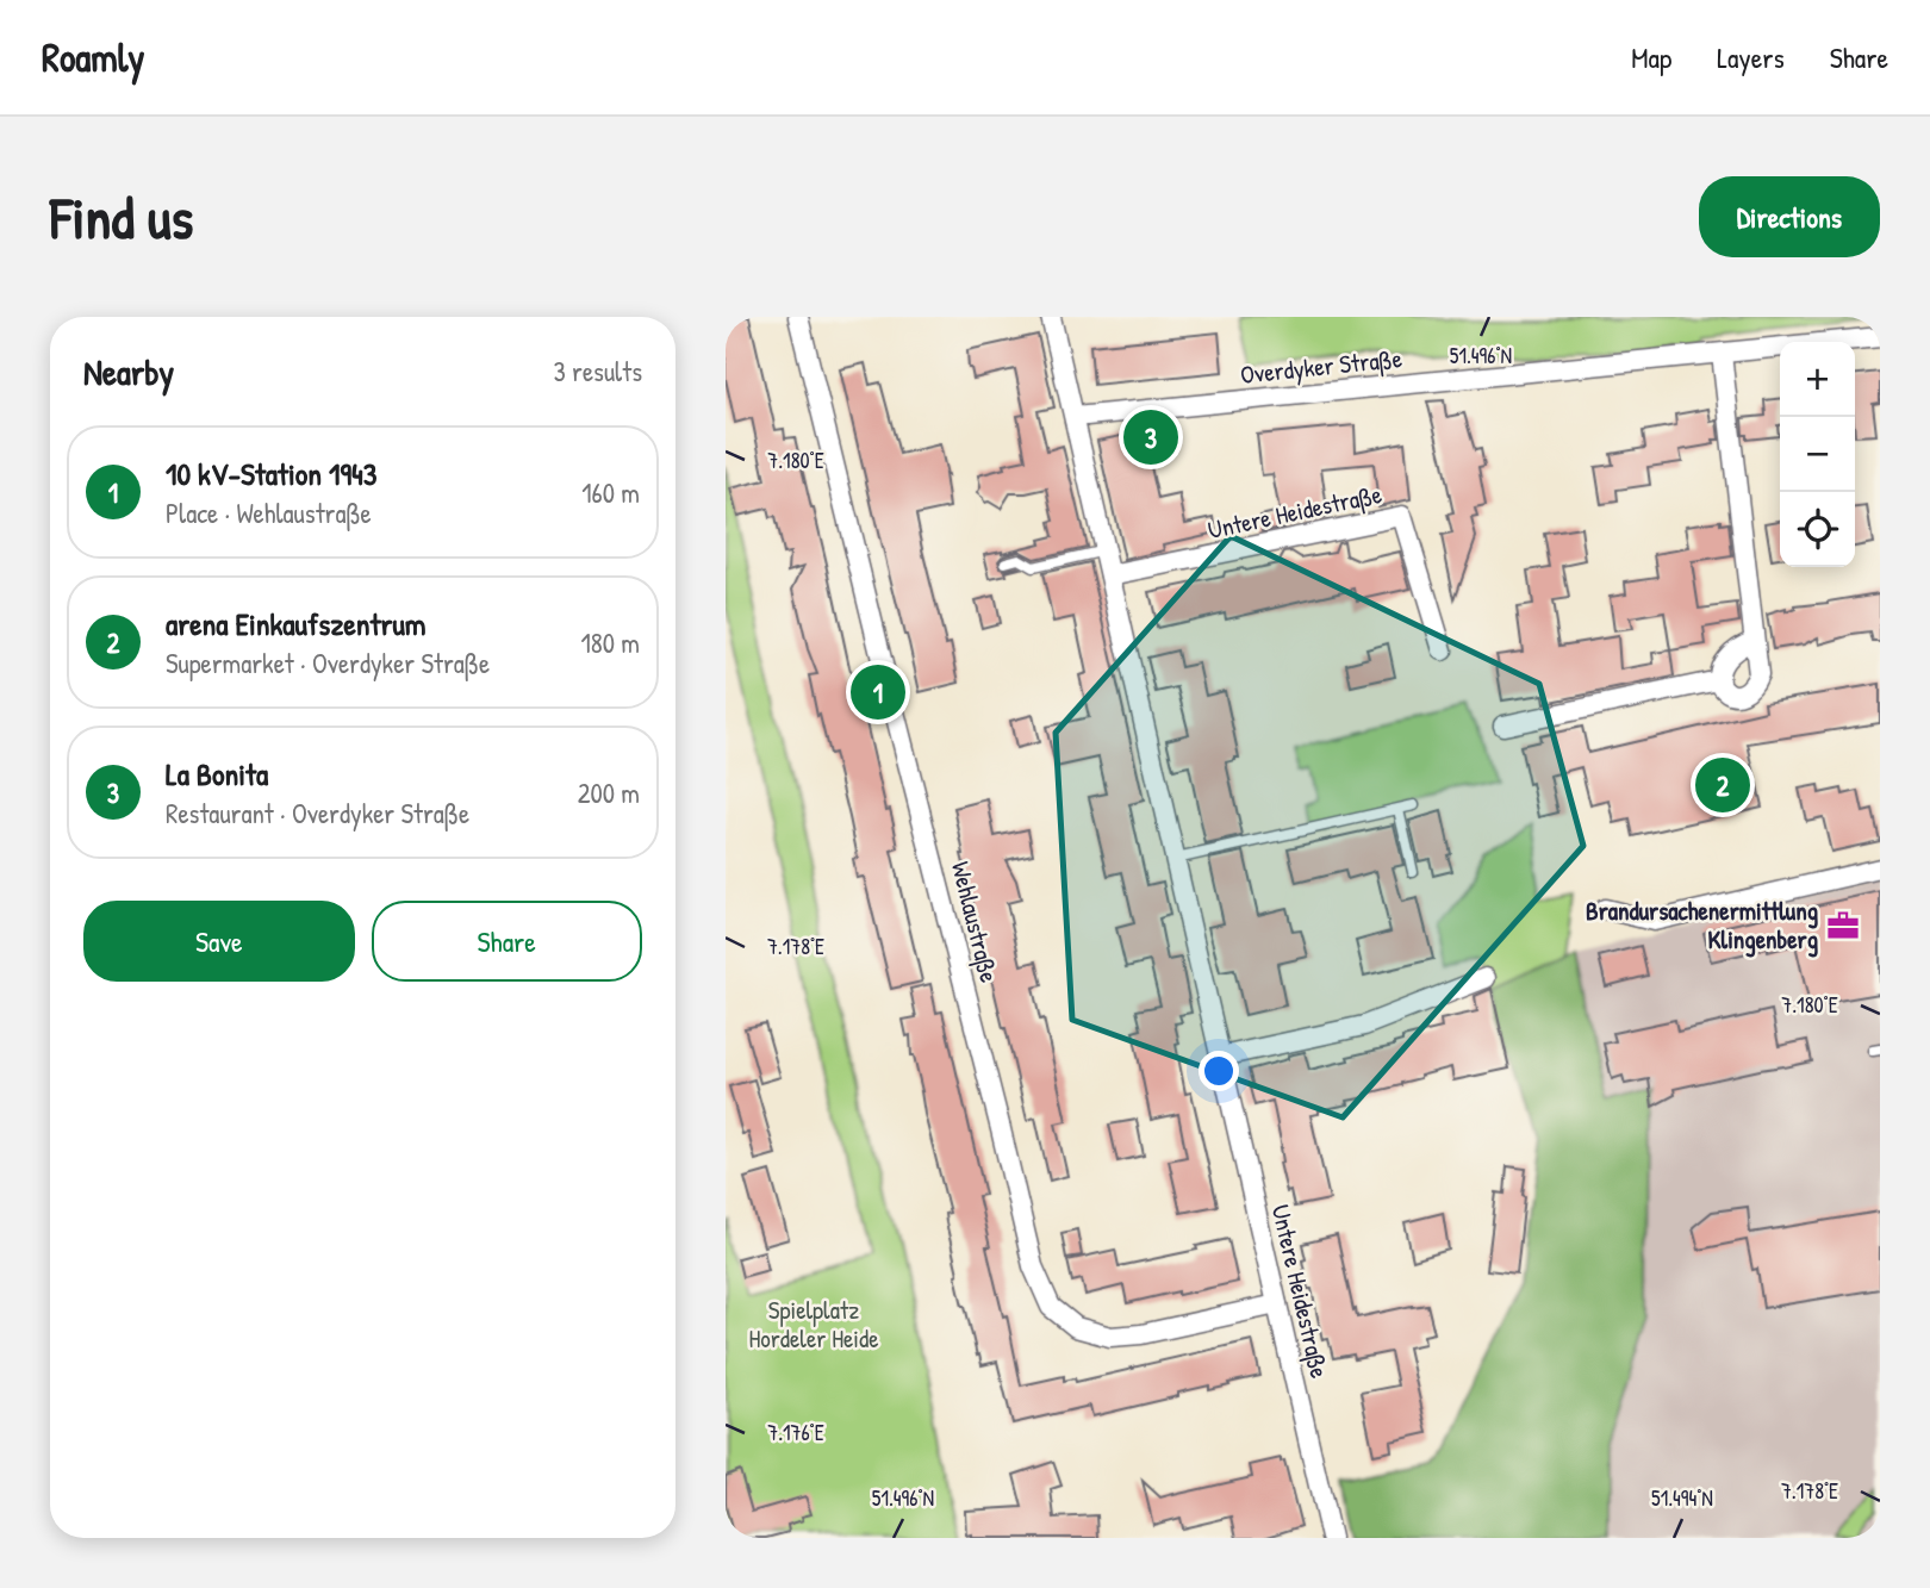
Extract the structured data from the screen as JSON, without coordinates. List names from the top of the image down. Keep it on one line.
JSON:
{"streets":{"street":["Overdyker Straße","Untere Heidestraße","Wehlaustraße"]},"crossings":[["Overdyker Straße","Untere Heidestraße"],["Untere Heidestraße","Wehlaustraße"]],"parks":["Spielplatz Hordeler Heide"],"places":{"office":["Brandursachenermittlung Klingenberg"]},"page":{"header":"Roamly","nav":["Map","Layers","Share"],"buttons":["Directions",["Save","Share"]],"title":"Find us","heading":["Nearby","3 results"],"map_buttons":["+","−"],"pins":["3","1","2"],"list":[{"mark":"1","name":"10 kV-Station 1943","note":"Place · Wehlaustraße","value":"160 m"},{"mark":"2","name":"arena Einkaufszentrum","note":"Supermarket · Overdyker Straße","value":"180 m"},{"mark":"3","name":"La Bonita","note":"Restaurant · Overdyker Straße","value":"200 m"}]},"coordinates":["51.496°N","7.180°E","7.178°E","7.176°E","51.494°N"]}
